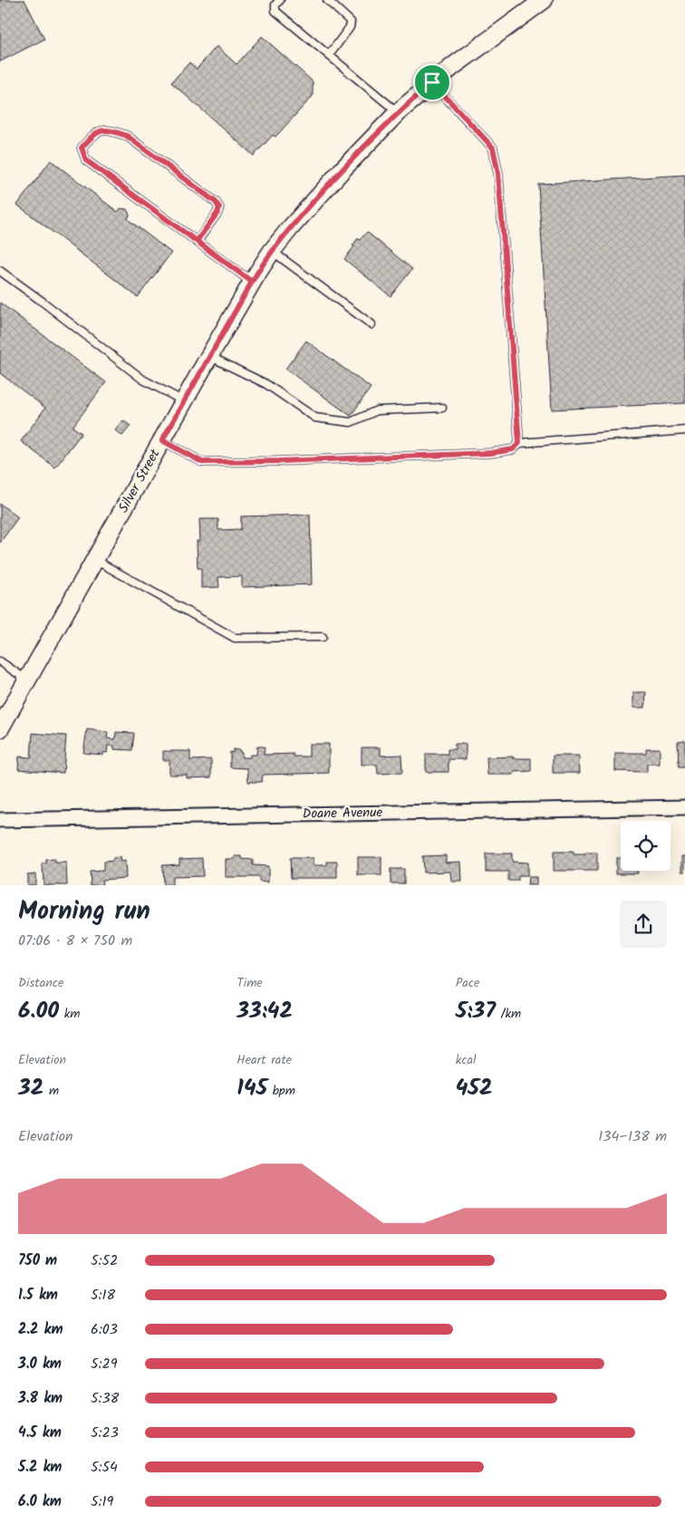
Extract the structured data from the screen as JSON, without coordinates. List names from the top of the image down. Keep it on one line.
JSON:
{"streets":{"street":["Silver Street","Doane Avenue"]},"page":{"heading":["Morning run","07:06 · 8 × 750 m"],"stats":[["Distance","6.00 km"],["Time","33:42"],["Pace","5:37 /km"],["Elevation","32 m"],["Heart rate","145 bpm"],["kcal","452"]],"chart":["Elevation","134–138 m"],"list":[{"name":"750 m","note":"5:52"},{"name":"1.5 km","note":"5:18"},{"name":"2.2 km","note":"6:03"},{"name":"3.0 km","note":"5:29"},{"name":"3.8 km","note":"5:38"},{"name":"4.5 km","note":"5:23"},{"name":"5.2 km","note":"5:54"},{"name":"6.0 km","note":"5:19"}]}}
